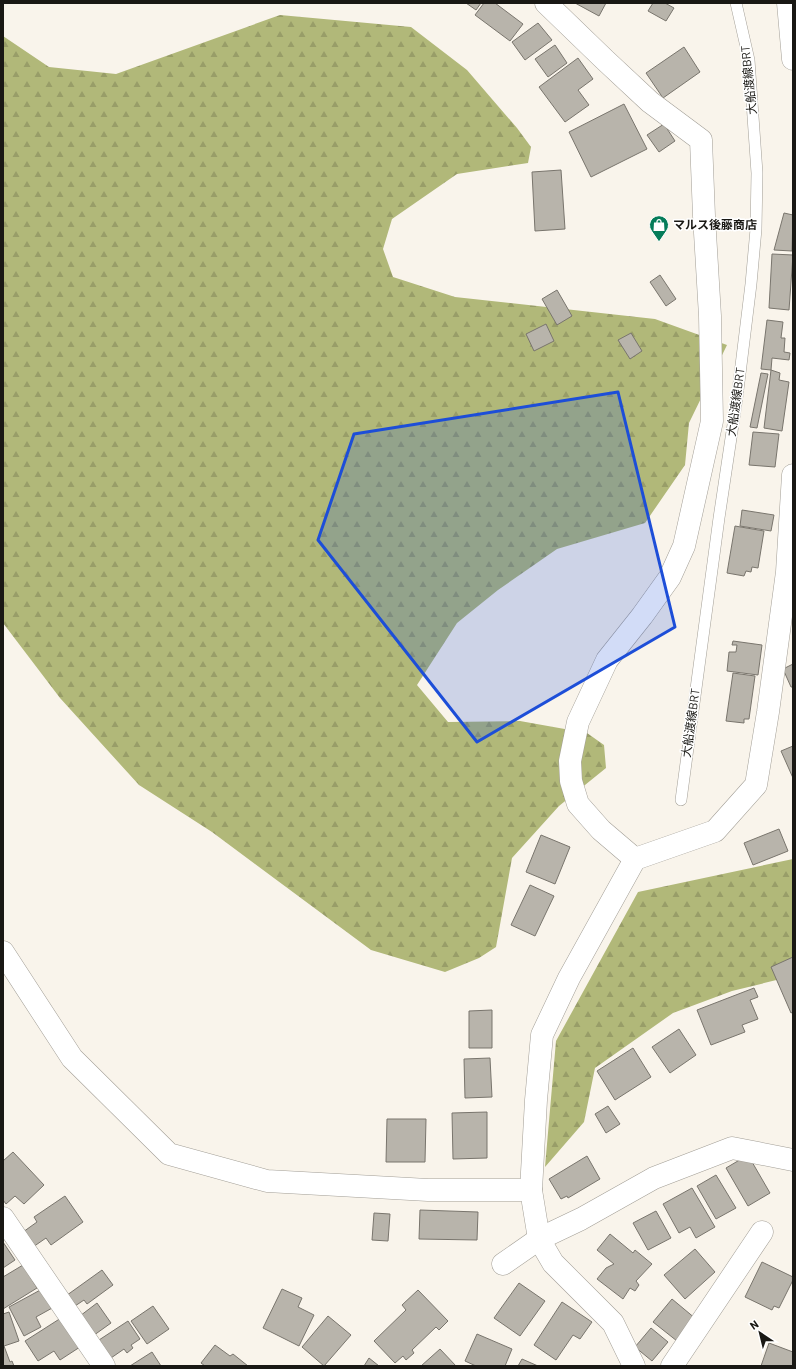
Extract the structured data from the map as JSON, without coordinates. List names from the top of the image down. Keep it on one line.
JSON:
{"streets":{"lane":["大船渡線BRT"]},"places":{"shop":["マルス後藤商店"]},"north":"top left"}
